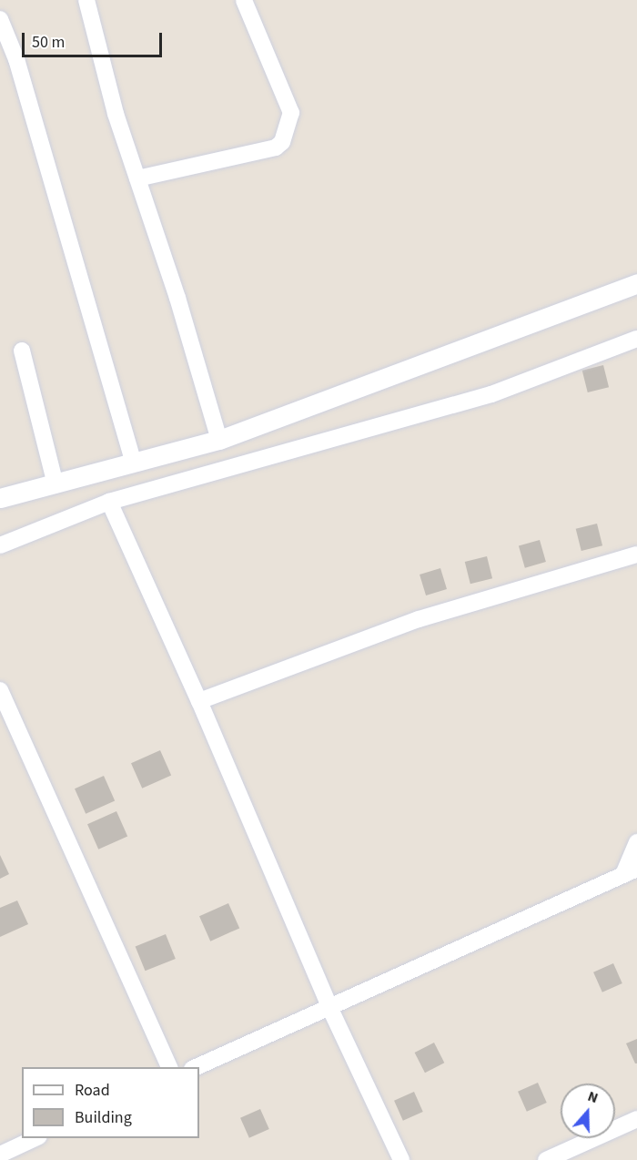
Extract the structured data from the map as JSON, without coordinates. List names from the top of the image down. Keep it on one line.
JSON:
{"legend":["Road","Building"],"scale_bar":"50 m","north":"top"}
